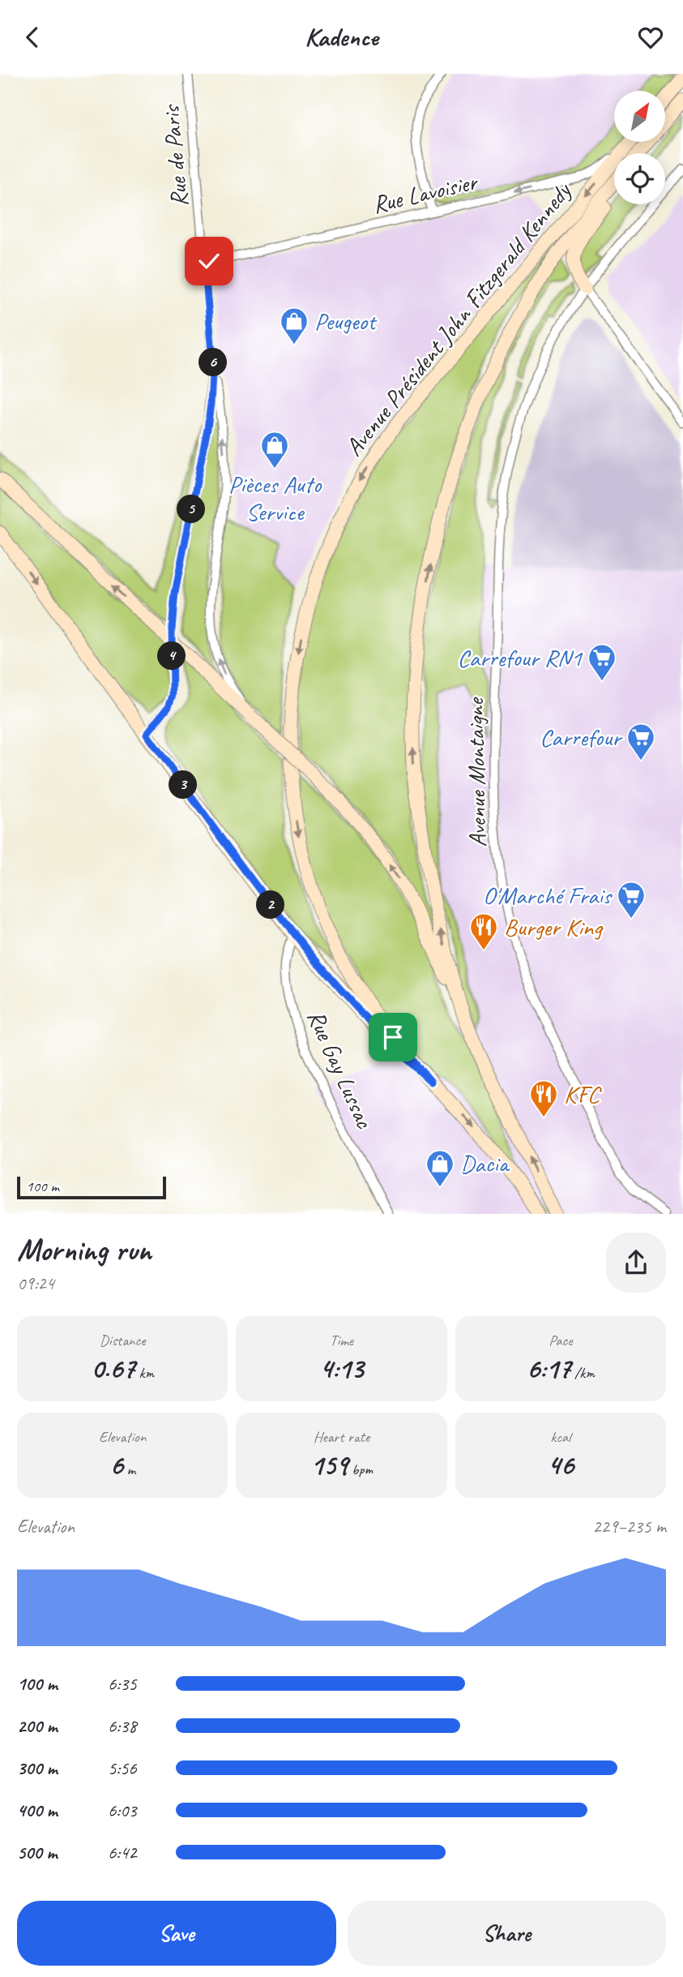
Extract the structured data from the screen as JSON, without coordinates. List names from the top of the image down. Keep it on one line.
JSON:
{"streets":{"main road":["Avenue Président John Fitzgerald Kennedy"],"street":["Rue de Paris","Rue Lavoisier","Avenue Montaigne","Rue Gay Lussac"]},"crossings":[["Rue de Paris","Rue Lavoisier"]],"one_way":["Rue Lavoisier"],"places":{"shop":["Peugeot","Pièces Auto Service","Dacia"],"supermarket":["Carrefour RN1","Carrefour","O'Marché Frais"],"restaurant":["Burger King","KFC"]},"scale_bar":"100 m","north":"top right","page":{"header":"Kadence","pins":["6","5","4","3","2"],"scale":"100 m","heading":["Morning run","09:24"],"stats":[["Distance","0.67 km"],["Time","4:13"],["Pace","6:17 /km"],["Elevation","6 m"],["Heart rate","159 bpm"],["kcal","46"]],"chart":["Elevation","229–235 m"],"list":[{"name":"100 m","note":"6:35"},{"name":"200 m","note":"6:38"},{"name":"300 m","note":"5:56"},{"name":"400 m","note":"6:03"},{"name":"500 m","note":"6:42"}],"buttons":["Save","Share"]}}
